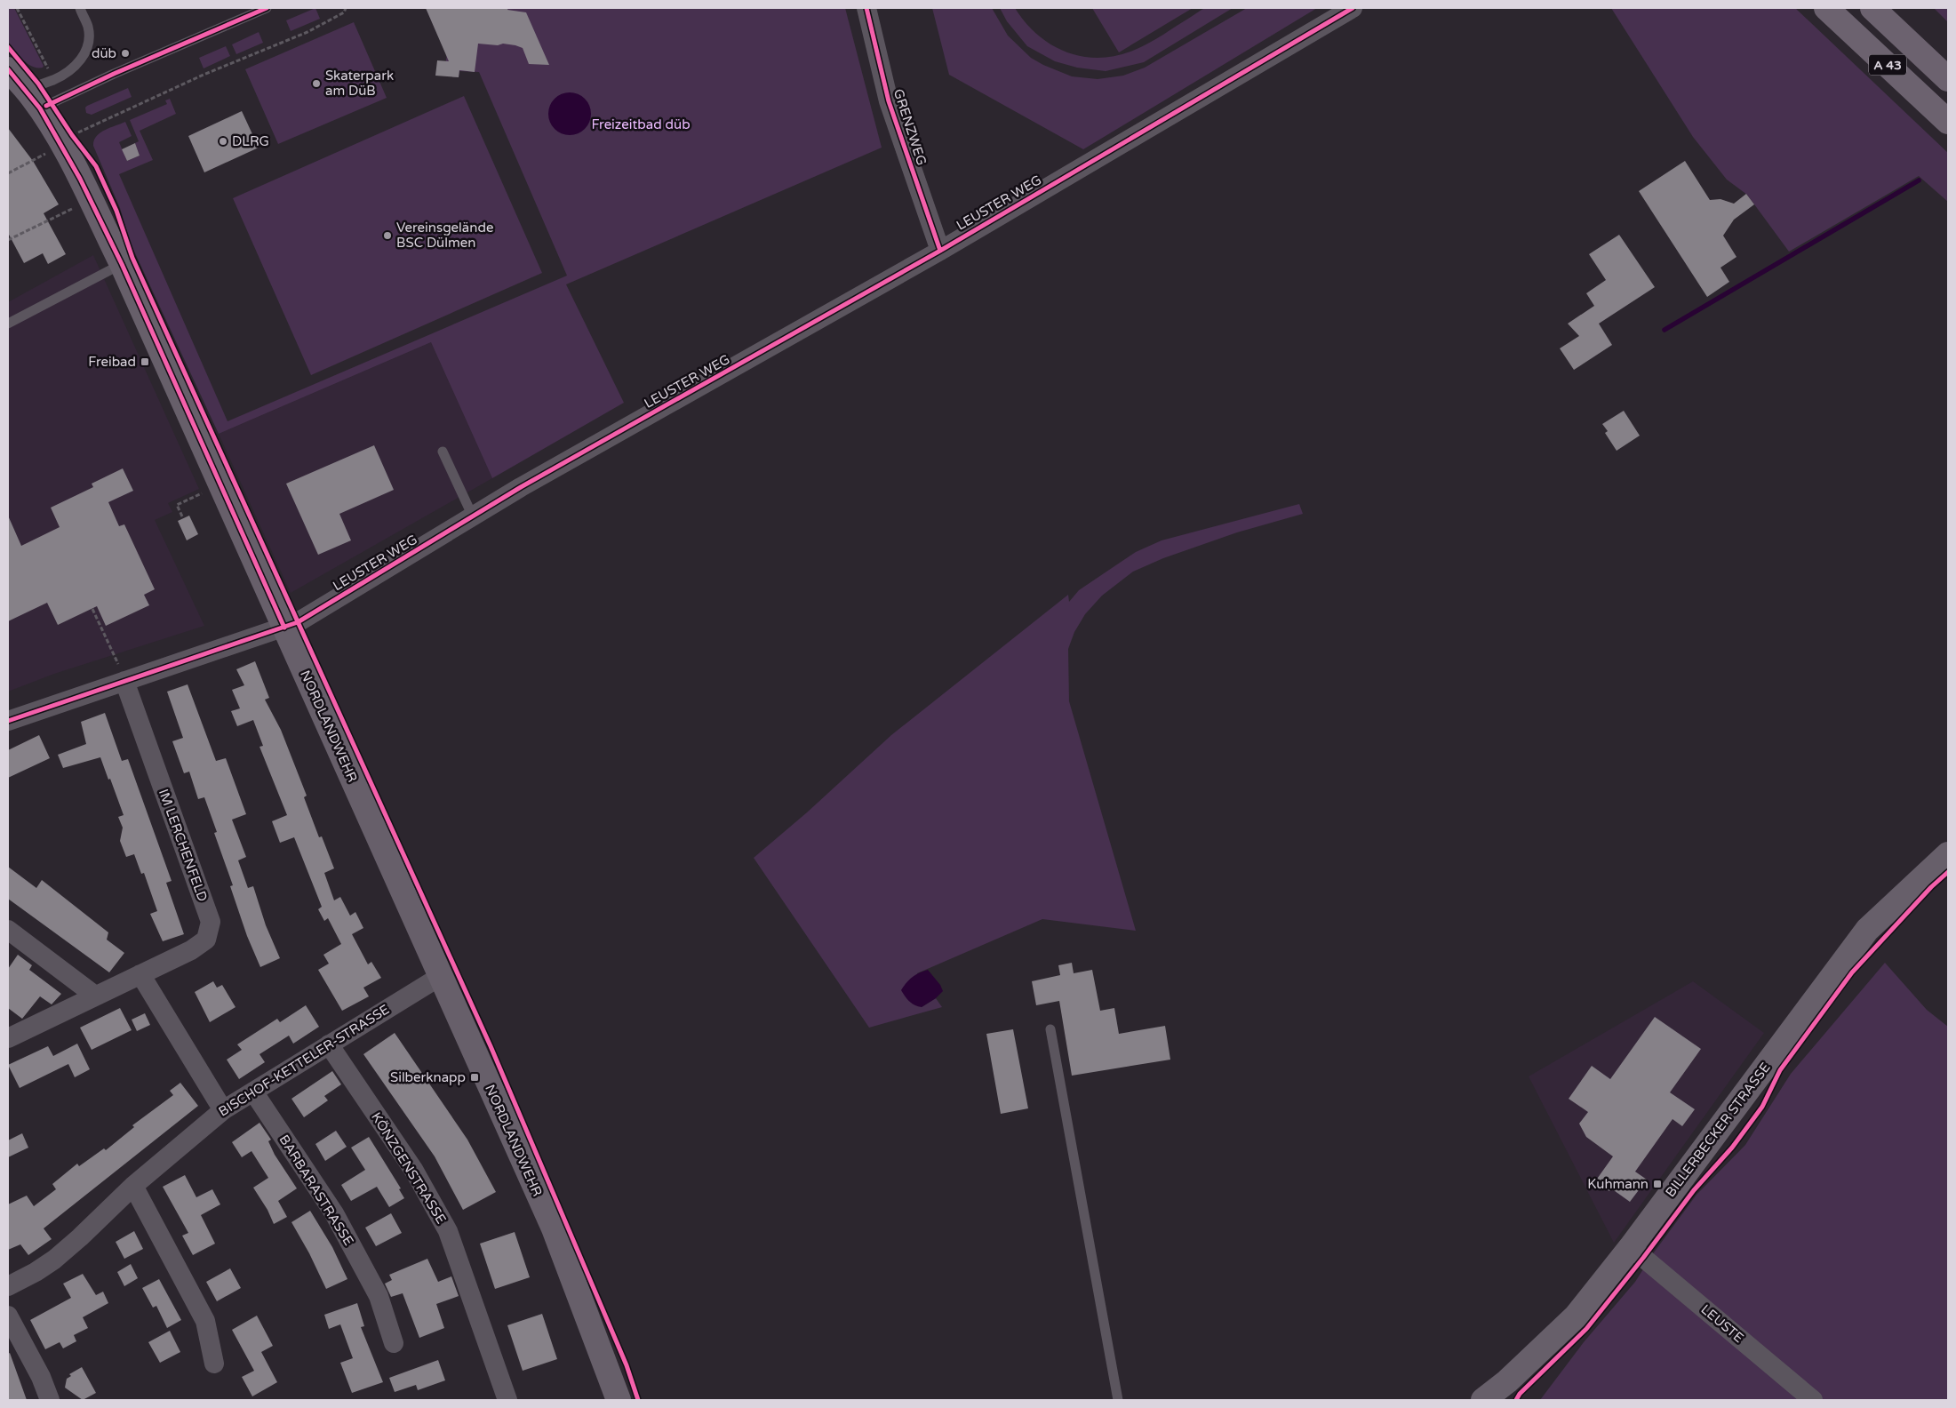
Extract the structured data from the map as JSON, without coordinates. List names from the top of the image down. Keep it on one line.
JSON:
{"streets":{"highway":["A 43"],"street":["GRENZWEG","LEUSTER WEG","NORDLANDWEHR","IM LERCHENFELD","BISCHOF-KETTELER-STRASSE","BILLERBECKER STRASSE","KÖNZGENSTRASSE","BARBARASTRASSE","LEUSTE"]},"crossings":[["GRENZWEG","LEUSTER WEG"],["LEUSTER WEG","NORDLANDWEHR"],["LEUSTER WEG","IM LERCHENFELD"],["NORDLANDWEHR","BISCHOF-KETTELER-STRASSE"],["BISCHOF-KETTELER-STRASSE","KÖNZGENSTRASSE"],["BISCHOF-KETTELER-STRASSE","BARBARASTRASSE"],["BILLERBECKER STRASSE","LEUSTE"]],"parks":["Freizeitbad düb"],"places":{"other":["düb","Skaterpark am DüB","DLRG","Vereinsgelände BSC Dülmen"],"transit":["Freibad","Silberknapp","Kuhmann"]}}
